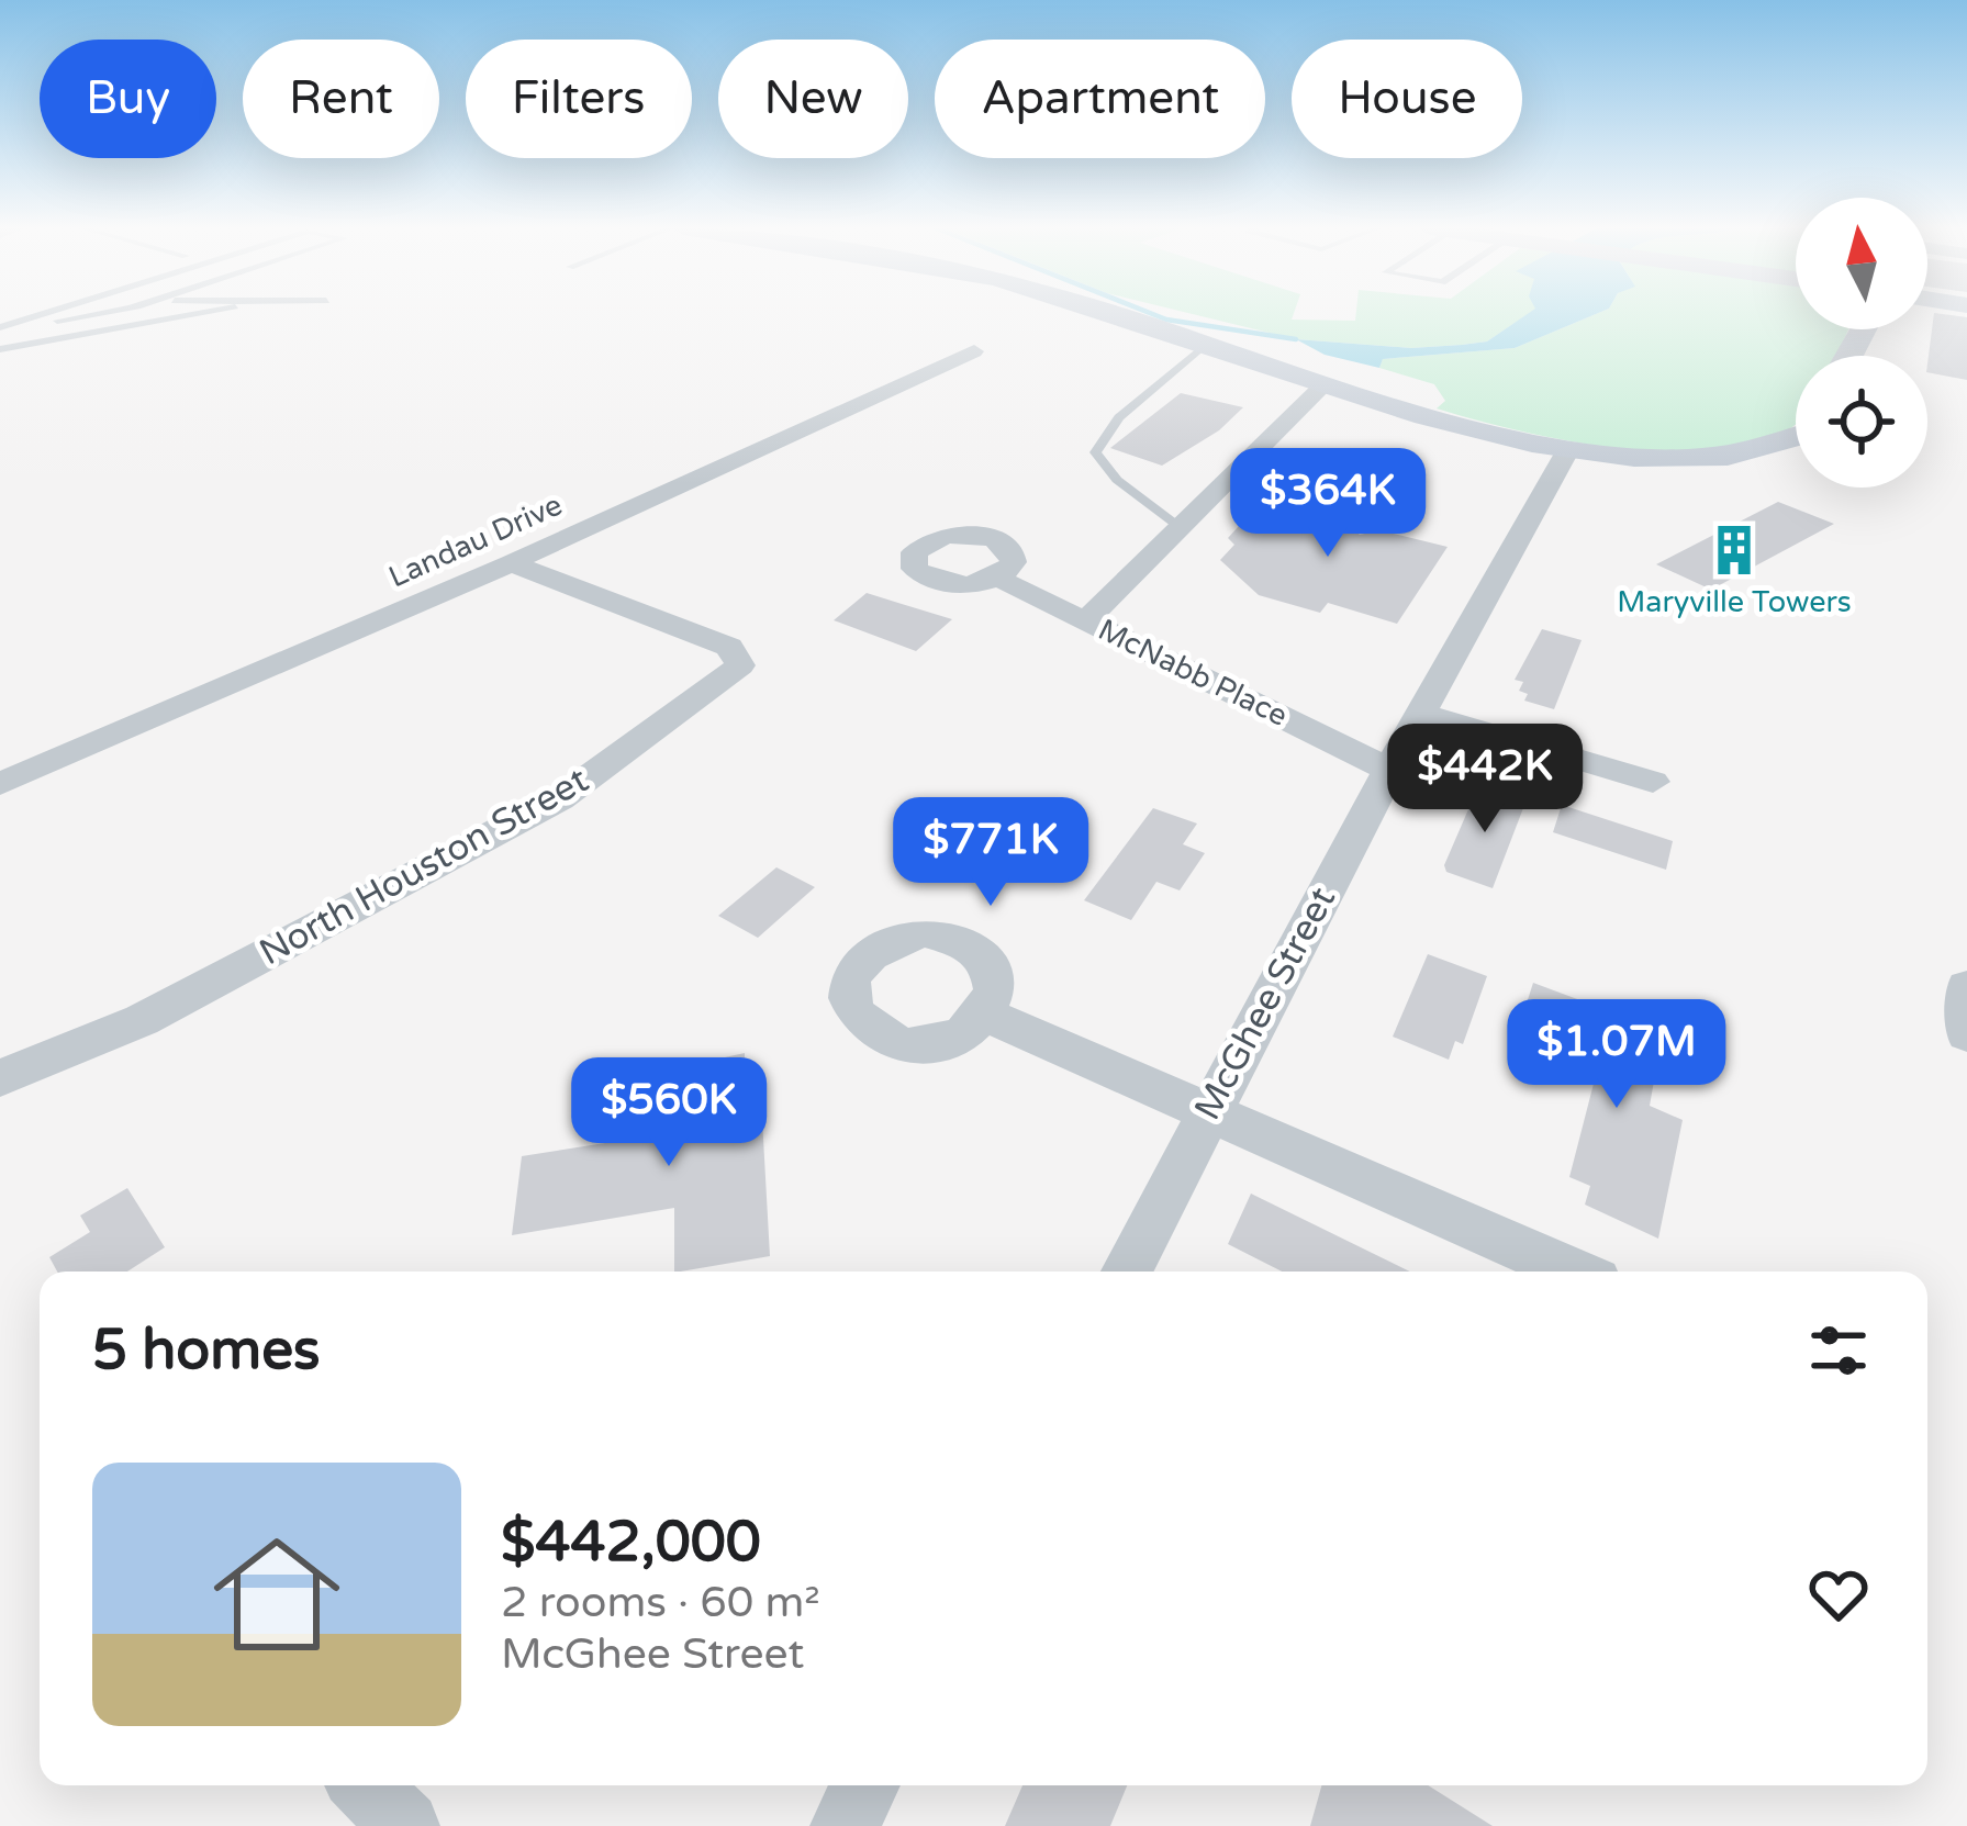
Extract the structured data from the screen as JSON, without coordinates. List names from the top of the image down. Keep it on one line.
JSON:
{"streets":{"street":["Landau Drive","McNabb Place","North Houston Street","McGhee Street"]},"crossings":[["Landau Drive","North Houston Street"],["McNabb Place","McGhee Street"]],"places":{"building":["Maryville Towers"]},"north":"top","page":{"chip":["Buy","Rent","Filters","New","Apartment","House"],"price":["$364K","$442K","$771K","$1.07M","$560K"],"heading":"5 homes","list":[{"name":"$442,000","note":"2 rooms · 60 m² · McGhee Street"}]}}
